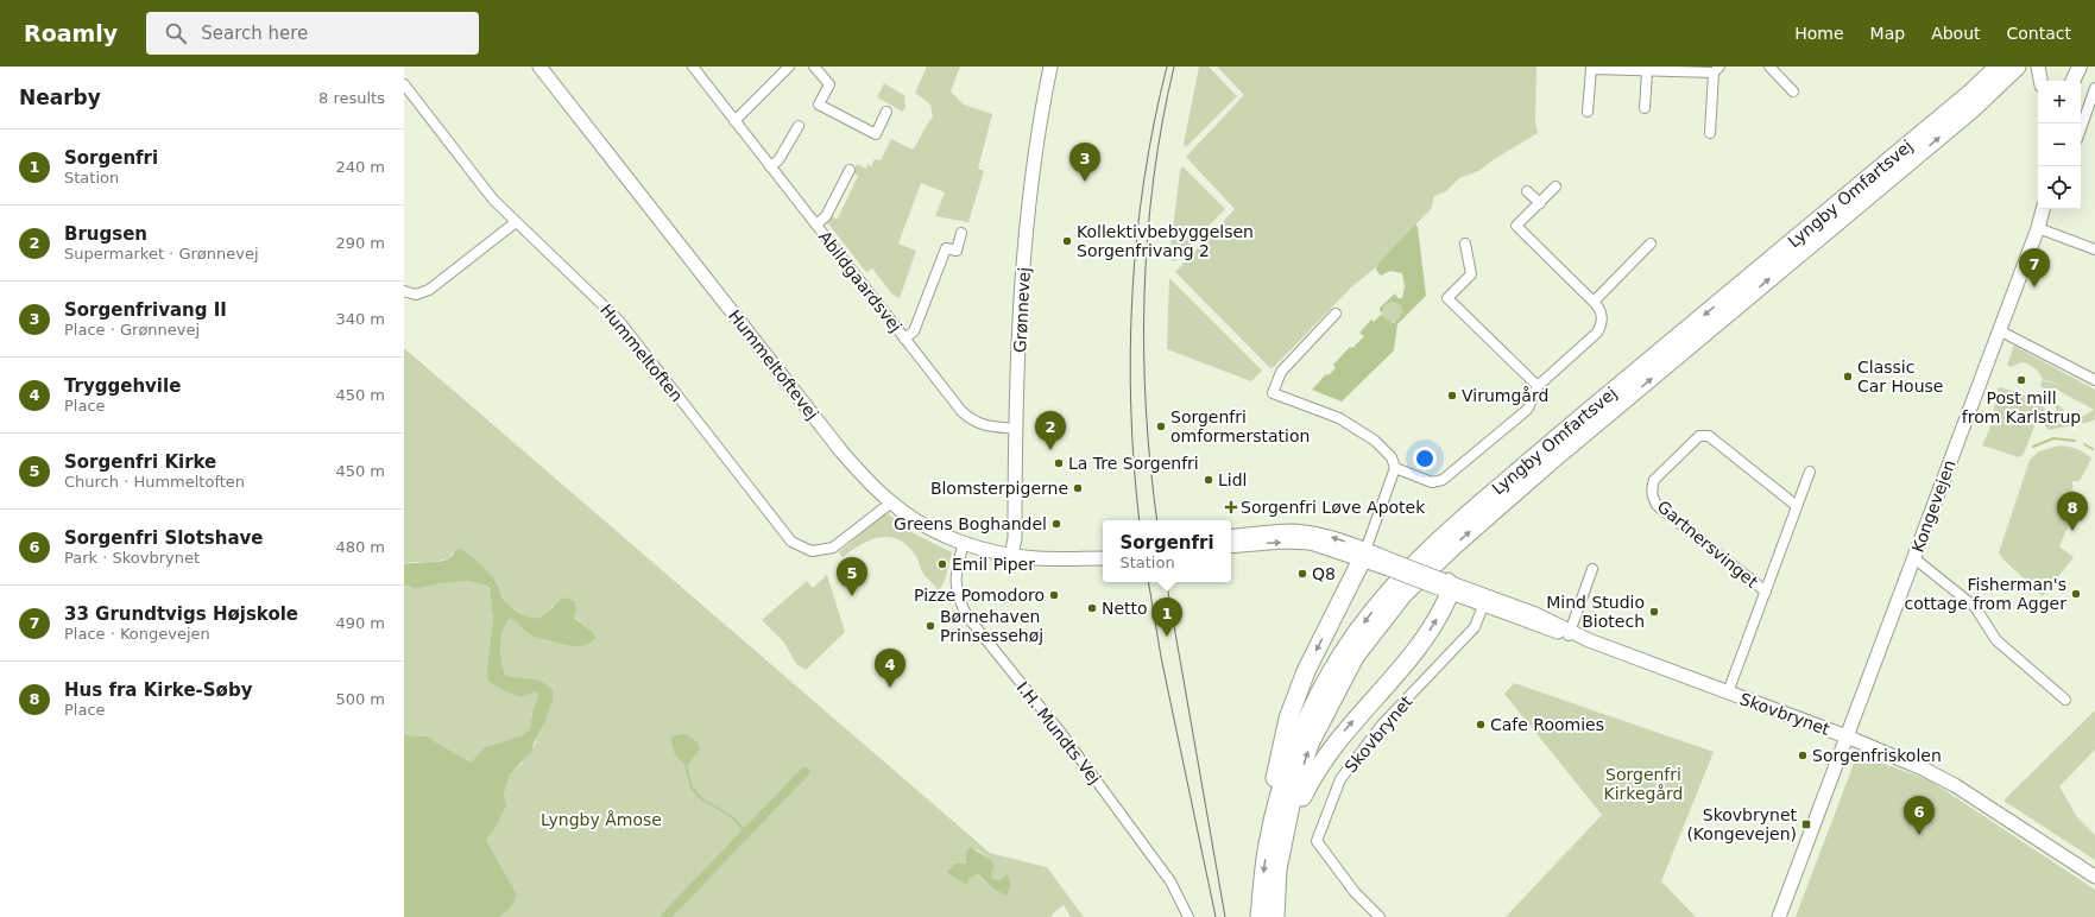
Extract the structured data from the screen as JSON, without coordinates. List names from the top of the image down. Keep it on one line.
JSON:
{"streets":{"highway":["Lyngby Omfartsvej"],"street":["Abildgaardsvej","Grønnevej","Hummeltoften","Hummeltoftevej","Kongevejen","Gartnersvinget","Skovbrynet","I.H. Mundts Vej"]},"crossings":[["Abildgaardsvej","Grønnevej"],["Grønnevej","Hummeltoftevej"],["Hummeltoften","Hummeltoftevej"],["Hummeltoftevej","I.H. Mundts Vej"],["Kongevejen","Skovbrynet"]],"parks":["Sorgenfri Kirkegård","Lyngby Åmose"],"places":{"other":["Kollektivbebyggelsen Sorgenfrivang 2","Classic Car House","Post mill from Karlstrup","Virumgård","Sorgenfri omformerstation","La Tre Sorgenfri","Lidl","Blomsterpigerne","Greens Boghandel","Emil Piper","Q8","Fisherman's cottage from Agger","Pizze Pomodoro","Netto","Mind Studio Biotech","Børnehaven Prinsessehøj","Cafe Roomies","Sorgenfriskolen"],"health":["Sorgenfri Løve Apotek"],"transit":["Skovbrynet (Kongevejen)"]},"page":{"header":"Roamly","search":"Search here","nav":["Home","Map","About","Contact"],"heading":["Nearby","8 results"],"map_buttons":["+","−"],"list":[{"mark":"1","name":"Sorgenfri","note":"Station","value":"240 m"},{"mark":"2","name":"Brugsen","note":"Supermarket · Grønnevej","value":"290 m"},{"mark":"3","name":"Sorgenfrivang II","note":"Place · Grønnevej","value":"340 m"},{"mark":"4","name":"Tryggehvile","note":"Place","value":"450 m"},{"mark":"5","name":"Sorgenfri Kirke","note":"Church · Hummeltoften","value":"450 m"},{"mark":"6","name":"Sorgenfri Slotshave","note":"Park · Skovbrynet","value":"480 m"},{"mark":"7","name":"33 Grundtvigs Højskole","note":"Place · Kongevejen","value":"490 m"},{"mark":"8","name":"Hus fra Kirke-Søby","note":"Place","value":"500 m"}],"pins":["3","7","2","8","5","1","4","6"],"popup":["Sorgenfri","Station"]}}
